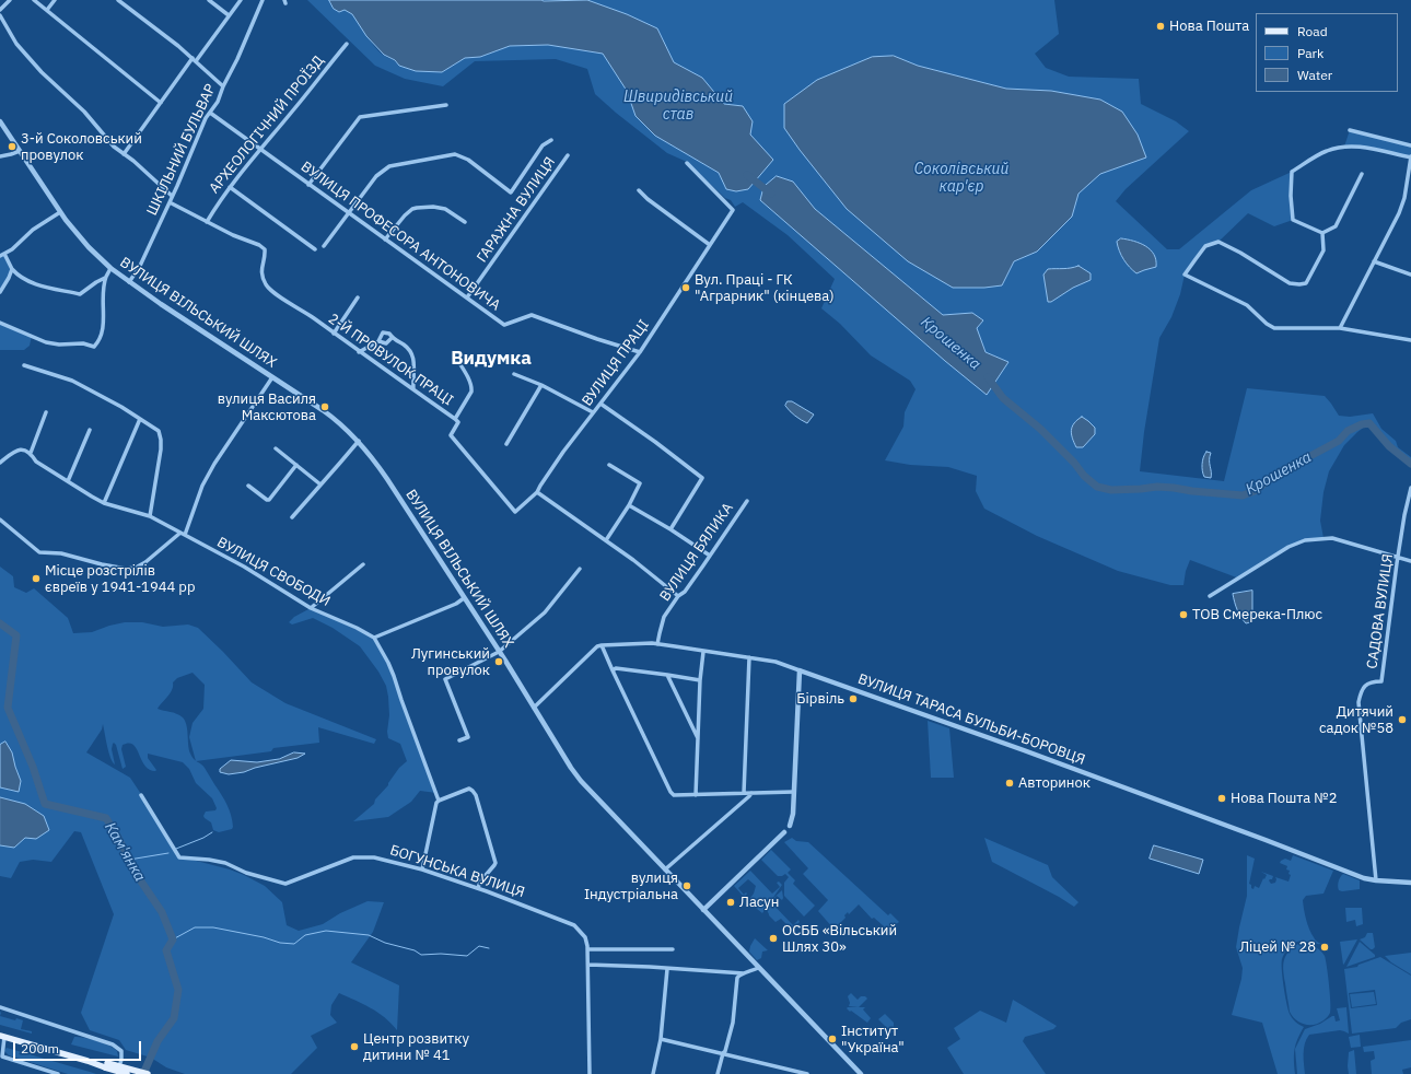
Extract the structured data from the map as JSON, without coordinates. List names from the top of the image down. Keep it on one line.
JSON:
{"streets":{"street":["АРХЕОЛОГІЧНИЙ ПРОЇЗД","ШКІЛЬНИЙ БУЛЬВАР","ГАРАЖНА ВУЛИЦЯ","ВУЛИЦЯ ПРОФЕСОРА АНТОНОВИЧА","ВУЛИЦЯ ВІЛЬСЬКИЙ ШЛЯХ","2-Й ПРОВУЛОК ПРАЦІ","ВУЛИЦЯ ПРАЦІ","ВУЛИЦЯ БЯЛИКА","ВУЛИЦЯ СВОБОДИ","САДОВА ВУЛИЦЯ","ВУЛИЦЯ ТАРАСА БУЛЬБИ-БОРОВЦЯ","БОГУНСЬКА ВУЛИЦЯ"]},"crossings":[["АРХЕОЛОГІЧНИЙ ПРОЇЗД","ВУЛИЦЯ ПРОФЕСОРА АНТОНОВИЧА"],["АРХЕОЛОГІЧНИЙ ПРОЇЗД","2-Й ПРОВУЛОК ПРАЦІ"],["ШКІЛЬНИЙ БУЛЬВАР","ВУЛИЦЯ ПРОФЕСОРА АНТОНОВИЧА"],["ШКІЛЬНИЙ БУЛЬВАР","ВУЛИЦЯ ВІЛЬСЬКИЙ ШЛЯХ"],["ГАРАЖНА ВУЛИЦЯ","ВУЛИЦЯ ПРОФЕСОРА АНТОНОВИЧА"],["ВУЛИЦЯ ПРОФЕСОРА АНТОНОВИЧА","ВУЛИЦЯ ПРАЦІ"],["2-Й ПРОВУЛОК ПРАЦІ","ВУЛИЦЯ ПРАЦІ"],["ВУЛИЦЯ БЯЛИКА","ВУЛИЦЯ ТАРАСА БУЛЬБИ-БОРОВЦЯ"],["САДОВА ВУЛИЦЯ","ВУЛИЦЯ ТАРАСА БУЛЬБИ-БОРОВЦЯ"]],"districts":["Видумка"],"water":["Швиридівський став","Соколівський кар'єр","Крошенка","Кам'янка"],"places":["Нова Пошта","3-й Соколовський провулок","Вул. Праці - ГК \"Аграрник\" (кінцева)","вулиця Василя Максютова","Місце розстрілів євреїв у 1941-1944 рр","ТОВ Смерека-Плюс","Лугинський провулок","Бірвіль","Дитячий садок №58","Авторинок","Нова Пошта №2","вулиця Індустріальна","Ласун","ОСББ «Вільський Шлях 30»","Ліцей № 28","Інститут \"Україна\"","Центр розвитку дитини № 41"],"legend":["Road","Park","Water"],"scale_bar":"200 m"}
